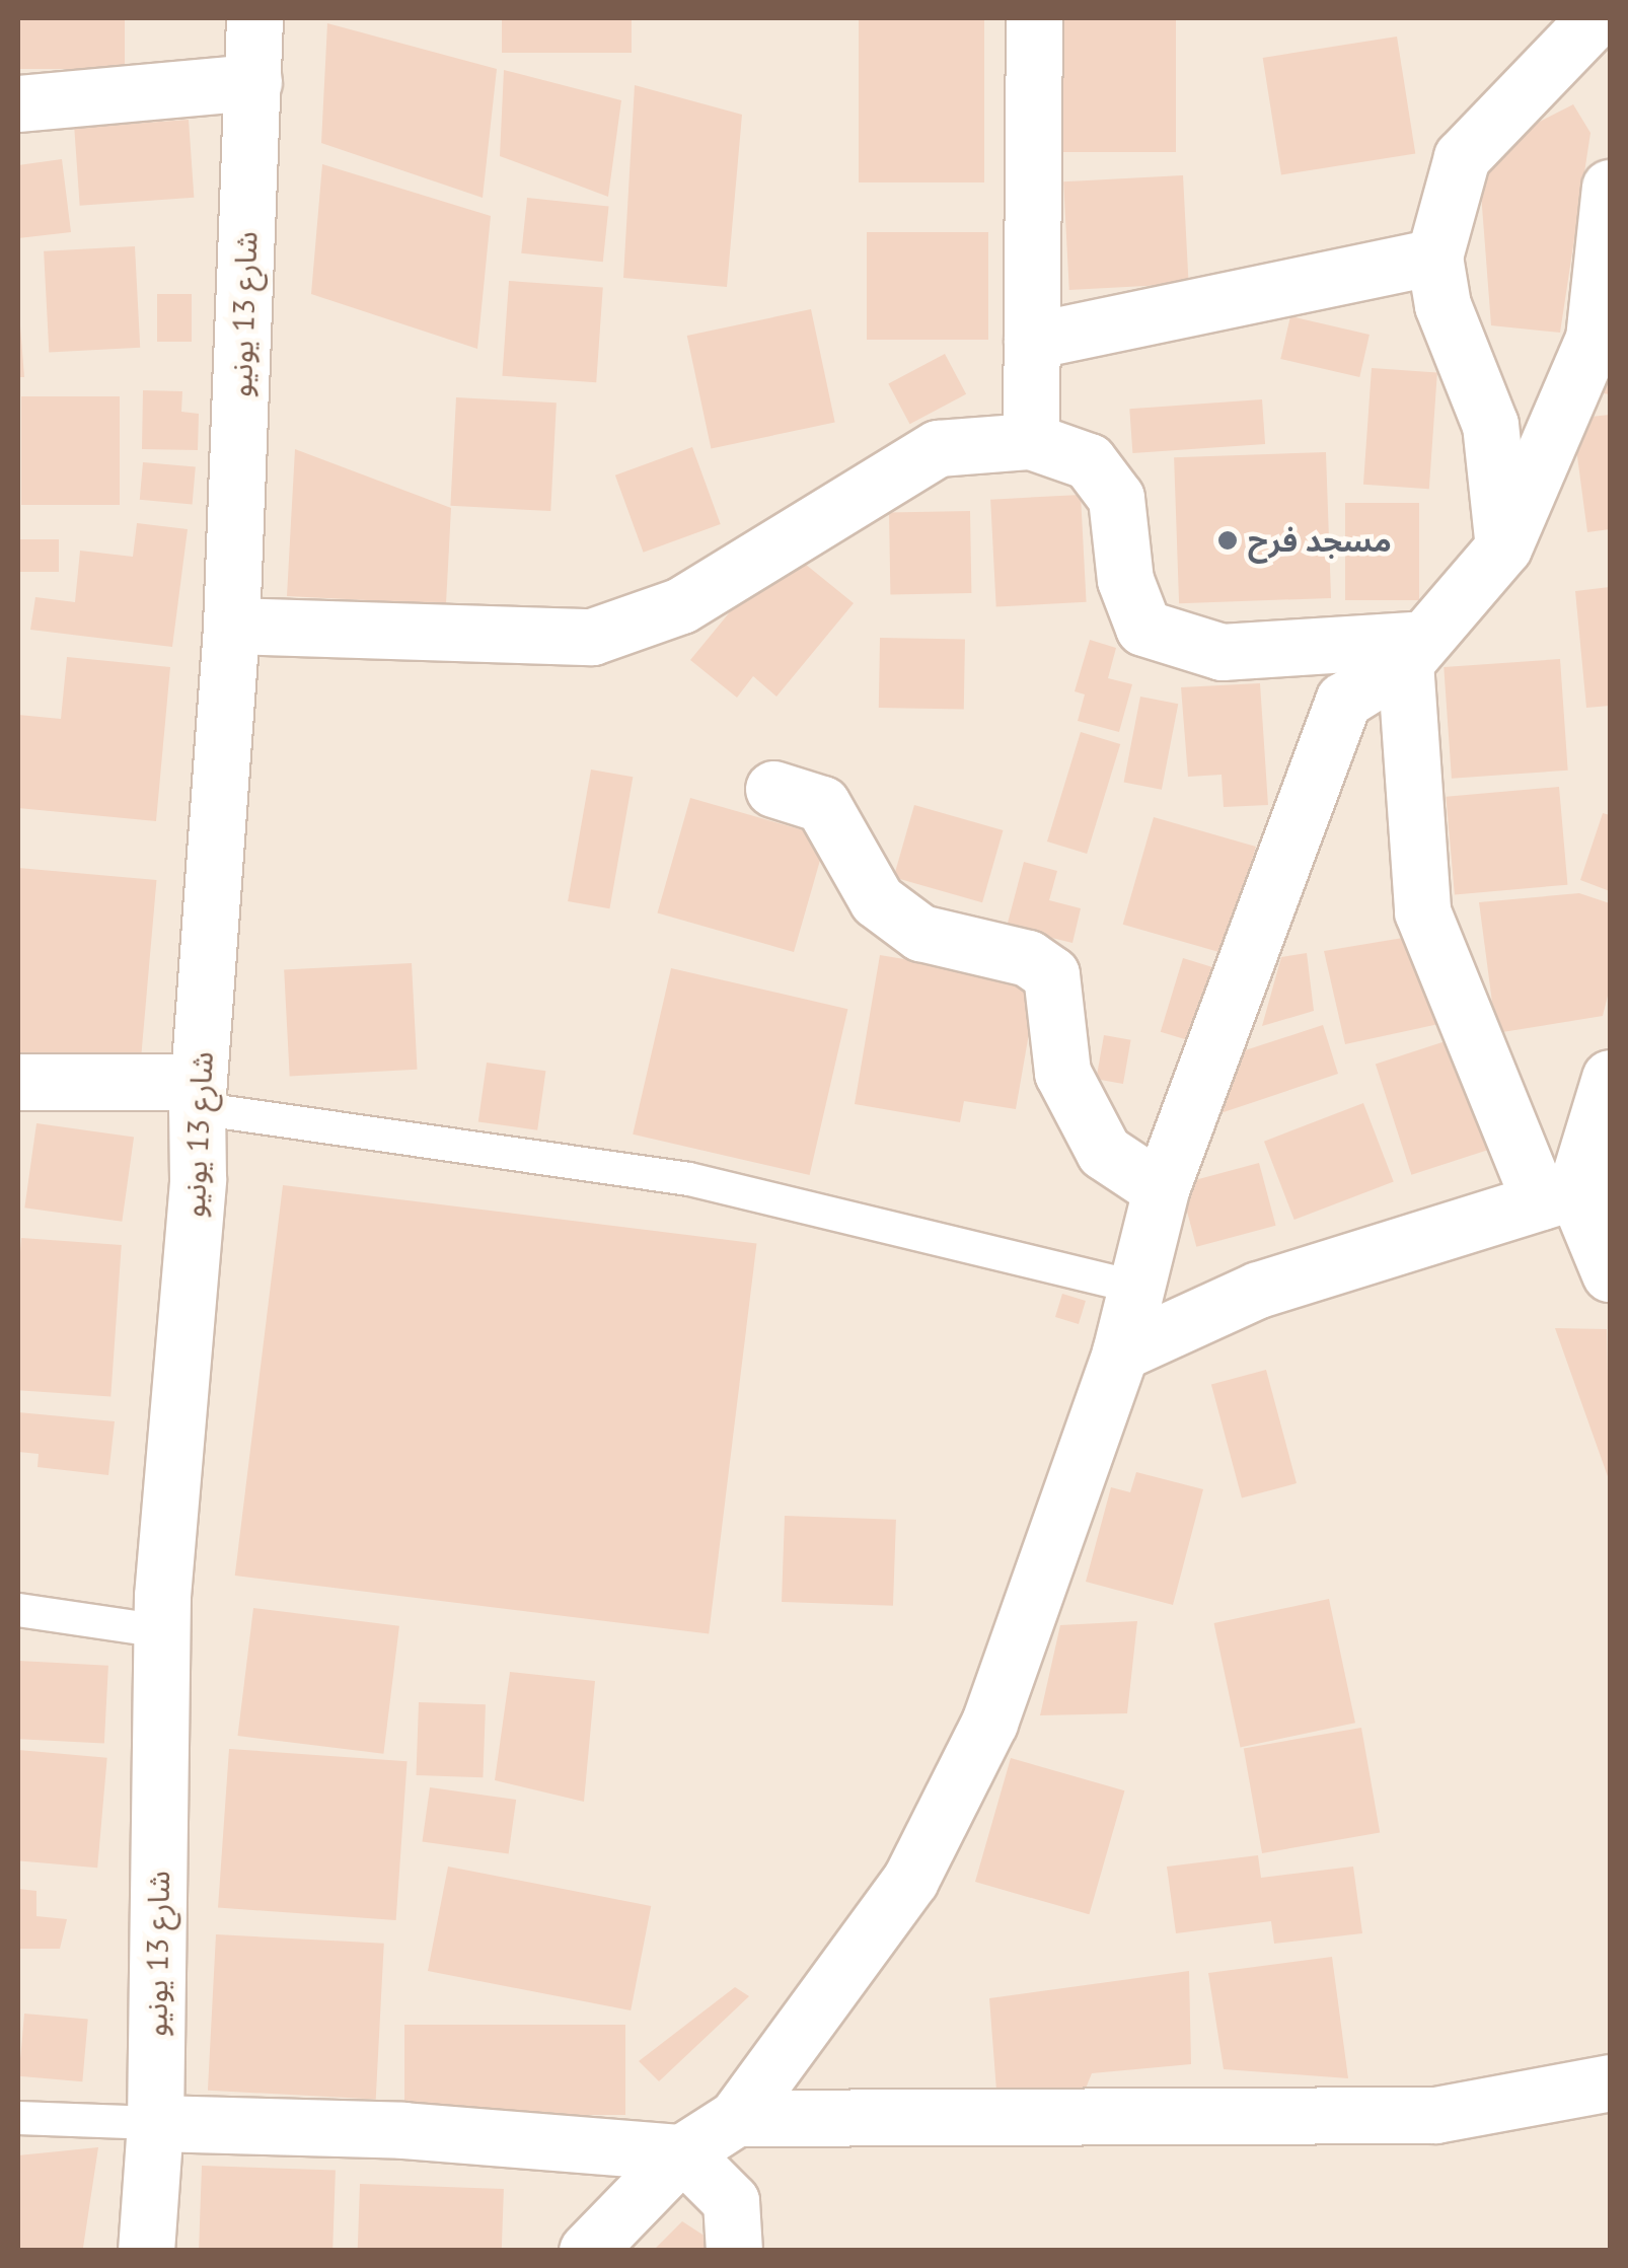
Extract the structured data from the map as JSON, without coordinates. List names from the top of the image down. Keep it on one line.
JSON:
{"streets":{"street":["شارع 13 يونيو"]},"places":["مسجد فرح"]}
